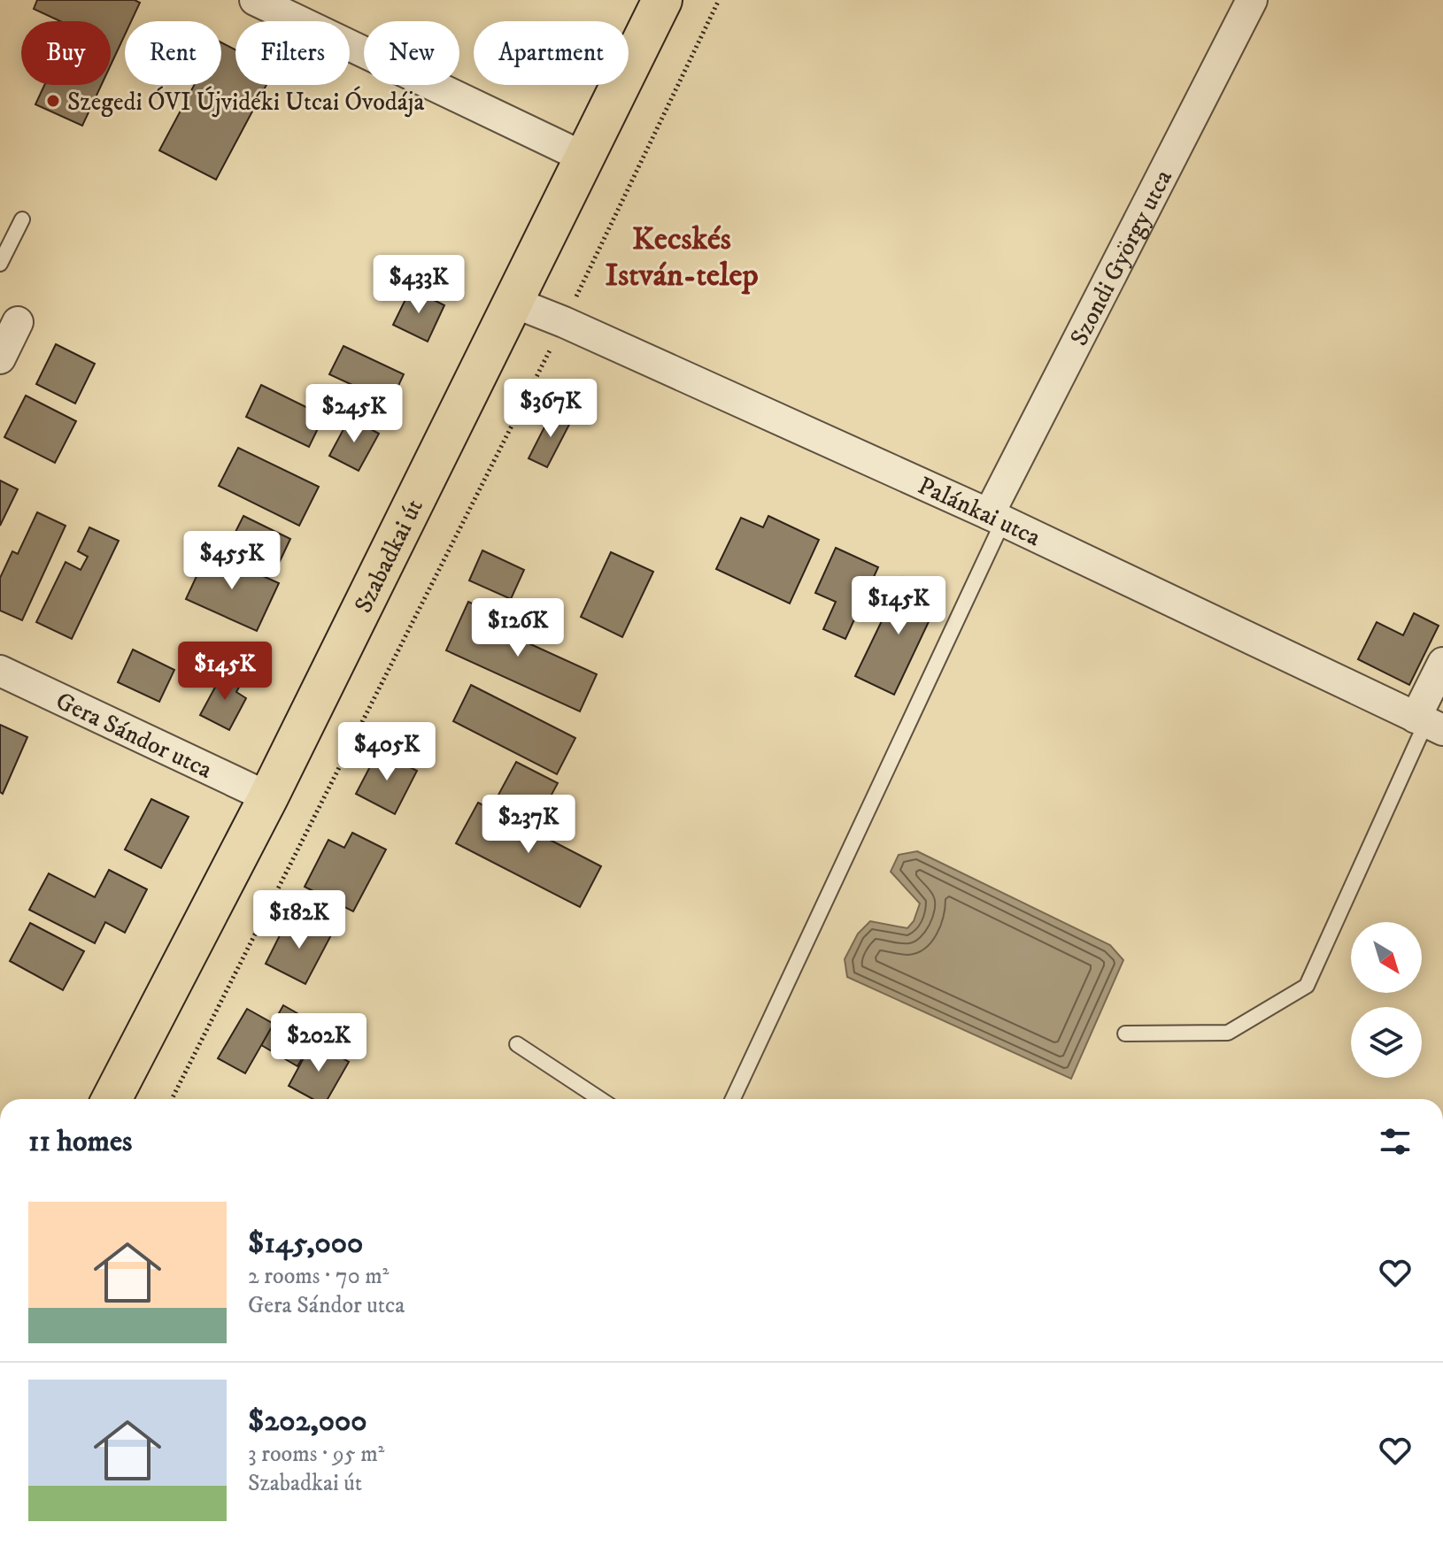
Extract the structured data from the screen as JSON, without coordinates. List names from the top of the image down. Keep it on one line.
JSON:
{"streets":{"main road":["Szabadkai út"],"street":["Szondi György utca","Palánkai utca","Gera Sándor utca"]},"crossings":[["Szondi György utca","Palánkai utca"],["Palánkai utca","Szabadkai út"],["Szabadkai út","Gera Sándor utca"]],"districts":["Kecskés István-telep"],"places":["Szegedi ÓVI Újvidéki Utcai Óvodája"],"north":"bottom right","page":{"chip":["Buy","Rent","Filters","New","Apartment"],"price":["$433K","$367K","$245K","$455K","$145K","$126K","$145K","$405K","$237K","$182K","$202K"],"heading":"11 homes","list":[{"name":"$145,000","note":"2 rooms · 70 m² · Gera Sándor utca"},{"name":"$202,000","note":"3 rooms · 95 m² · Szabadkai út"}]}}
